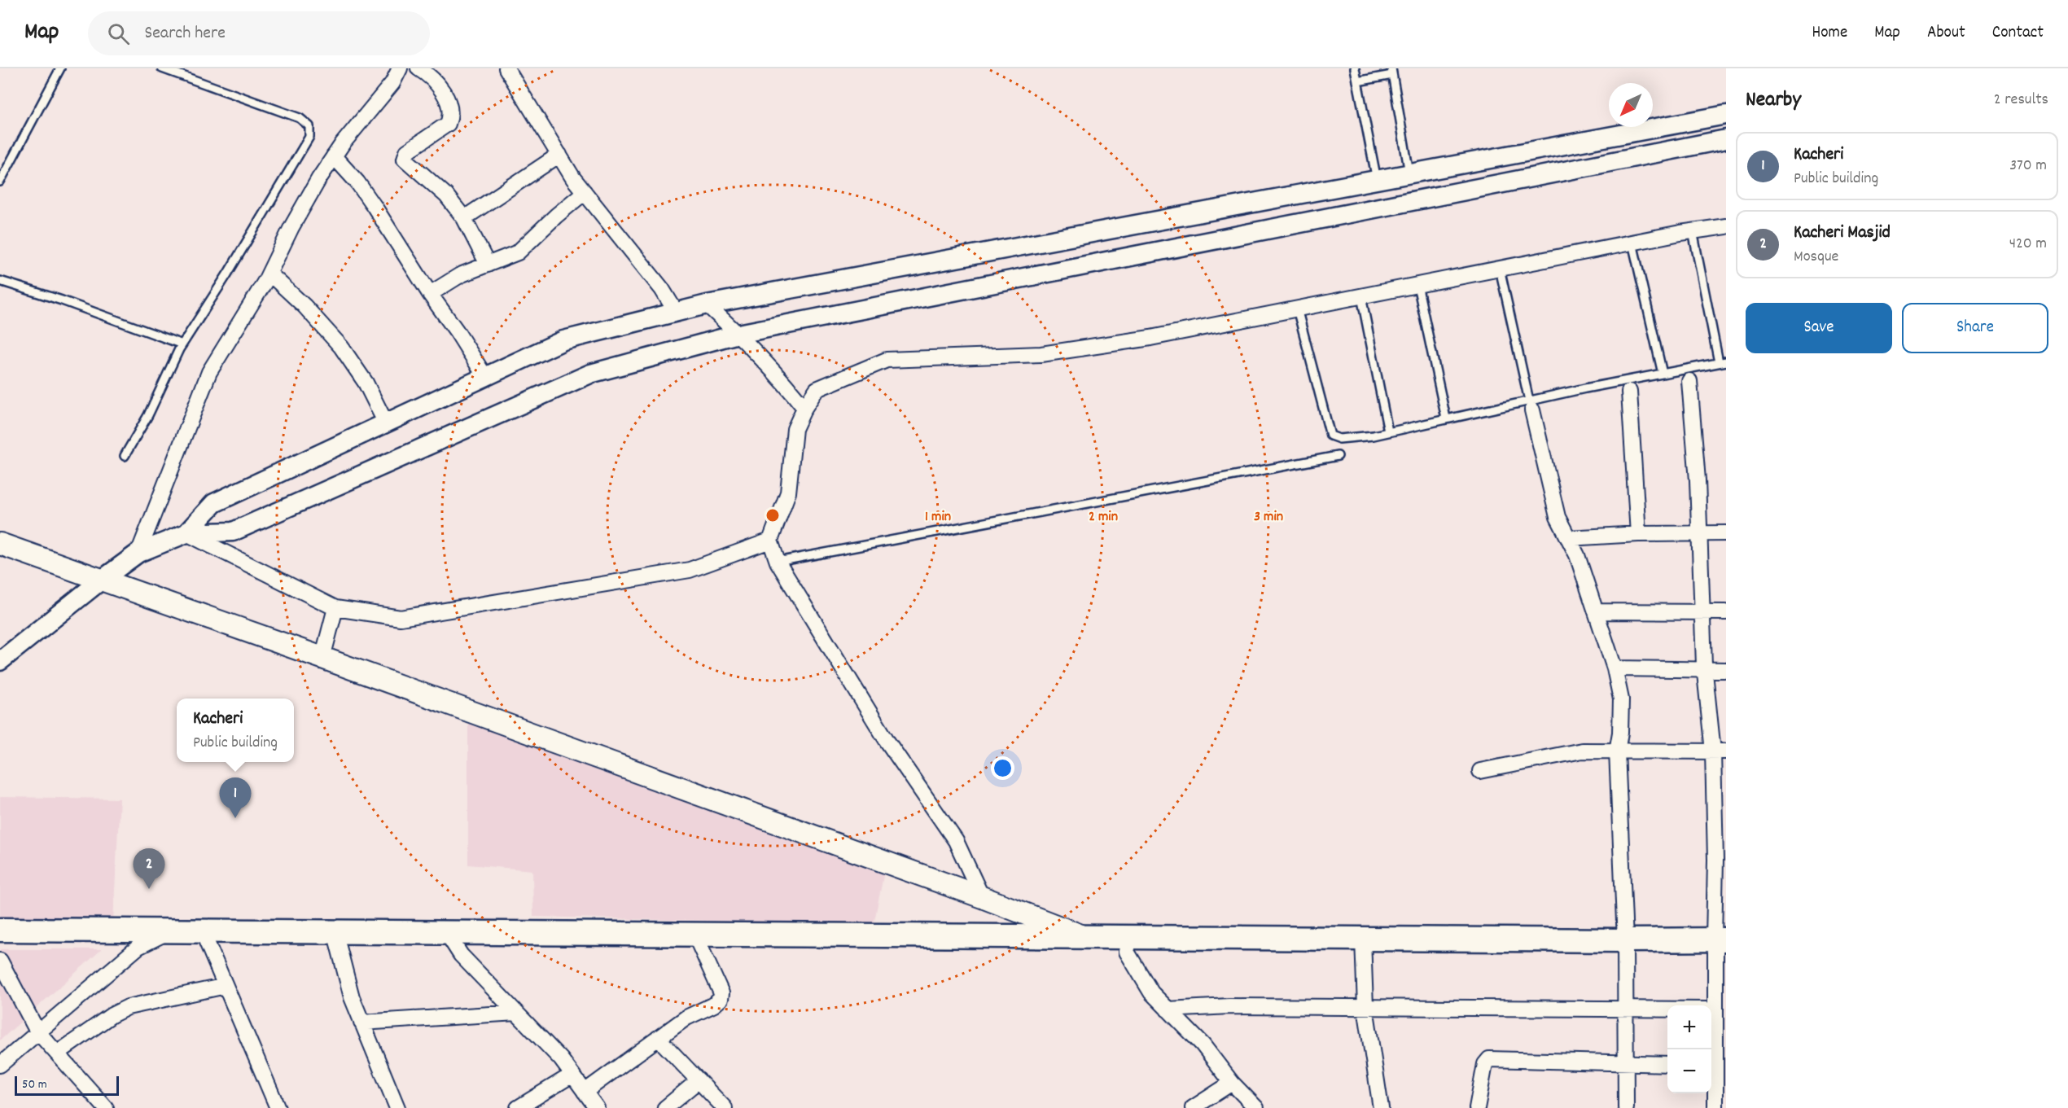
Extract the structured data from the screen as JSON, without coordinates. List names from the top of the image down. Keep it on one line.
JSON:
{"scale_bar":"50 m","north":"bottom left","page":{"header":"Map","search":"Search here","nav":["Home","Map","About","Contact"],"heading":["Nearby","2 results"],"list":[{"mark":"1","name":"Kacheri","note":"Public building","value":"370 m"},{"mark":"2","name":"Kacheri Masjid","note":"Mosque","value":"420 m"}],"buttons":["Save","Share"],"popup":["Kacheri","Public building"],"pins":["1","2"],"map_buttons":["+","−"],"scale":"50 m"},"rings":["1 min","2 min","3 min"]}
